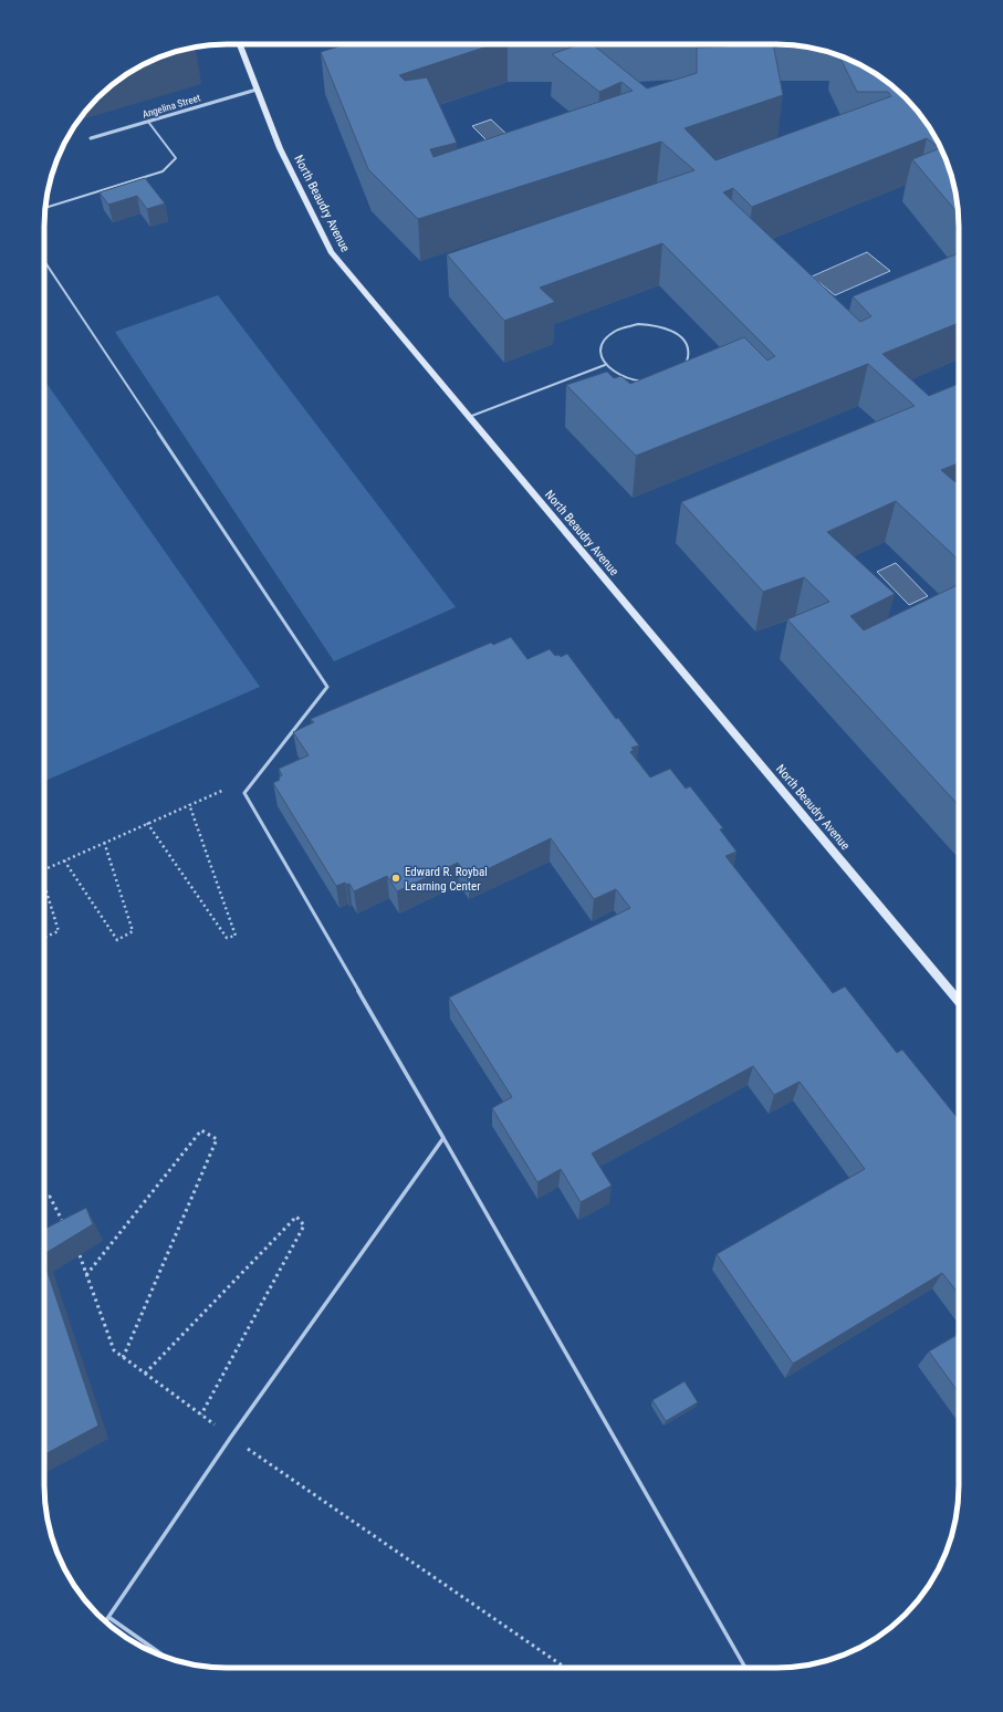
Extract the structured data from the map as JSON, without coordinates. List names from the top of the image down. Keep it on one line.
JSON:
{"streets":{"street":["Angelina Street","North Beaudry Avenue"]},"crossings":[["Angelina Street","North Beaudry Avenue"]],"places":["Edward R. Roybal Learning Center"]}
